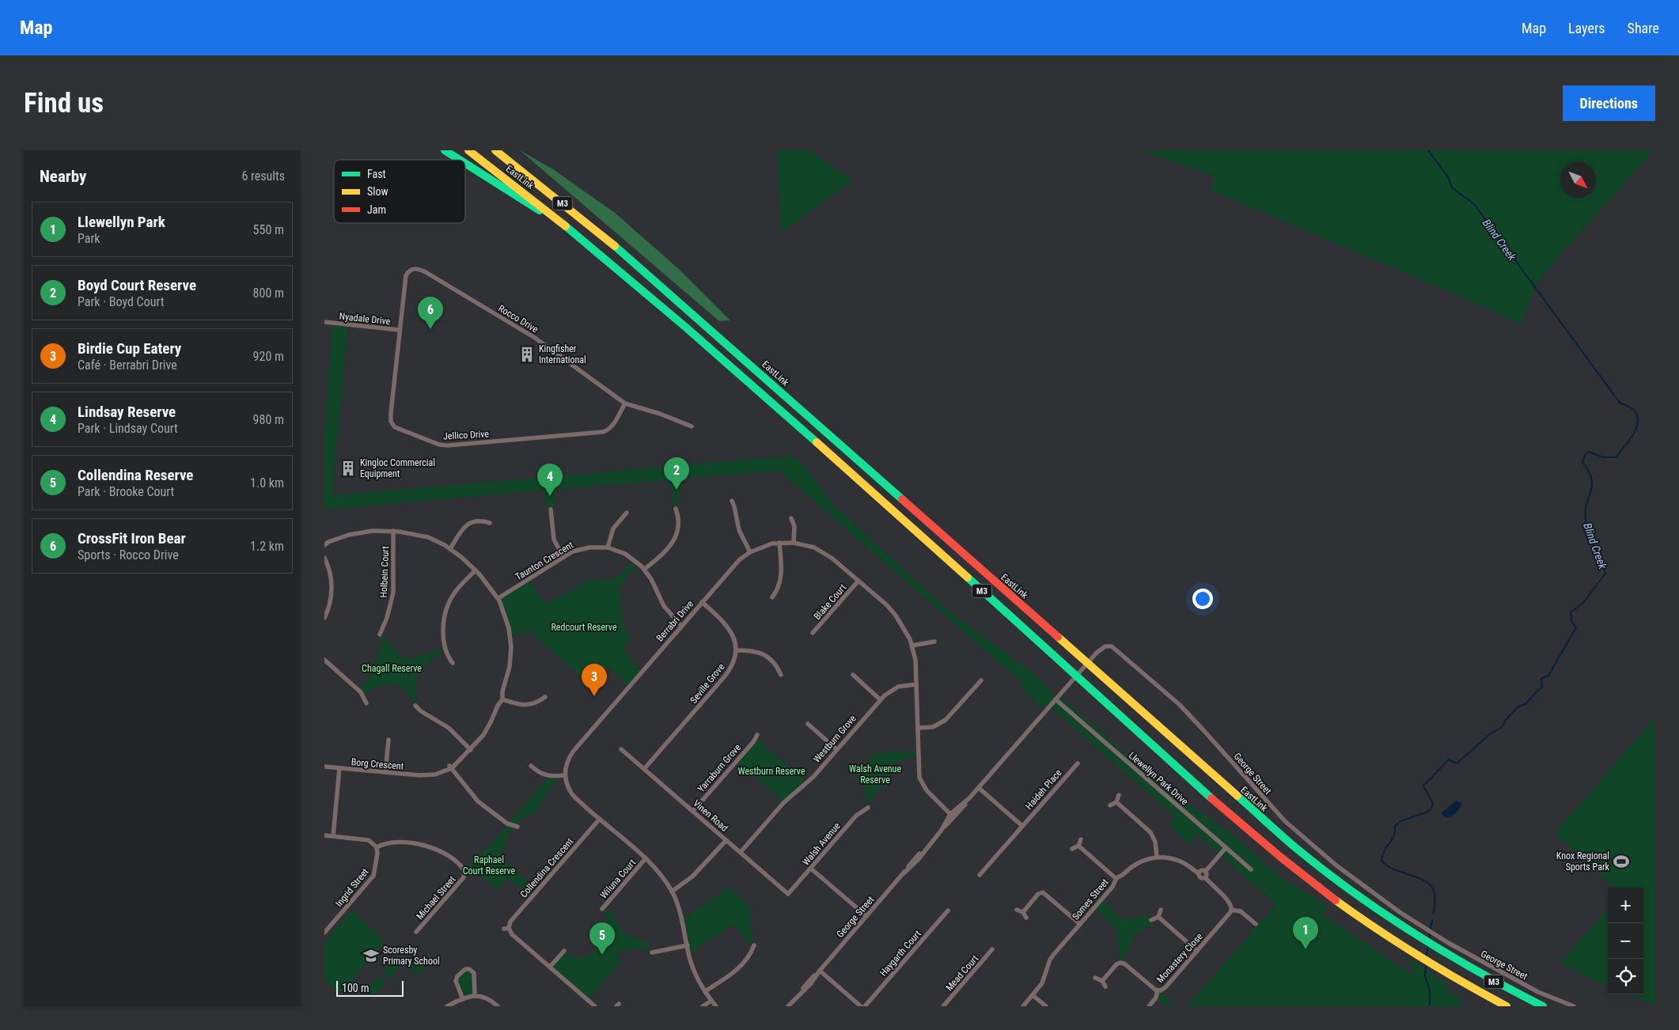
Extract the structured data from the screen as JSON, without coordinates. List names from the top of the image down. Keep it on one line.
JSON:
{"streets":{"highway":["EastLink","M3"],"street":["Nyadale Drive","Rocco Drive","Jellico Drive","Taunton Crescent","Holbein Court","Blake Court","Berrabri Drive","Seville Grove","Westburn Grove","Borg Crescent","Yarraburn Grove","George Street","Llewellyn Park Drive","Haideh Place","Vinen Road","Walsh Avenue","Collendina Crescent","Wiluna Court","Ingrid Street","Michael Street","Somes Street","Haygarth Court","Monastery Close","Mead Court"]},"crossings":[["Nyadale Drive","Rocco Drive"],["Nyadale Drive","Jellico Drive"],["Rocco Drive","Jellico Drive"],["Taunton Crescent","Berrabri Drive"],["Taunton Crescent","Borg Crescent"],["Holbein Court","Borg Crescent"],["Blake Court","Berrabri Drive"],["Berrabri Drive","Westburn Grove"],["Berrabri Drive","George Street"],["Seville Grove","Vinen Road"],["Westburn Grove","Vinen Road"],["Yarraburn Grove","Vinen Road"],["George Street","Llewellyn Park Drive"],["Vinen Road","Walsh Avenue"],["Ingrid Street","Michael Street"]],"water":["Blind Creek"],"parks":["Redcourt Reserve","Chagall Reserve","Walsh Avenue Reserve","Westburn Reserve","Raphael Court Reserve"],"places":{"building":["Kingfisher International","Kingloc Commercial Equipment"],"sports":["Knox Regional Sports Park"],"school or university":["Scoresby Primary School"]},"legend":["Fast","Slow","Jam"],"scale_bar":"100 m","north":"bottom right","page":{"header":"Map","nav":["Map","Layers","Share"],"buttons":"Directions","title":"Find us","heading":["Nearby","6 results"],"list":[{"mark":"1","name":"Llewellyn Park","note":"Park","value":"550 m"},{"mark":"2","name":"Boyd Court Reserve","note":"Park · Boyd Court","value":"800 m"},{"mark":"3","name":"Birdie Cup Eatery","note":"Café · Berrabri Drive","value":"920 m"},{"mark":"4","name":"Lindsay Reserve","note":"Park · Lindsay Court","value":"980 m"},{"mark":"5","name":"Collendina Reserve","note":"Park · Brooke Court","value":"1.0 km"},{"mark":"6","name":"CrossFit Iron Bear","note":"Sports · Rocco Drive","value":"1.2 km"}],"pins":["6","2","4","3","1","5"],"map_buttons":["+","−"],"scale":"100 m"}}
